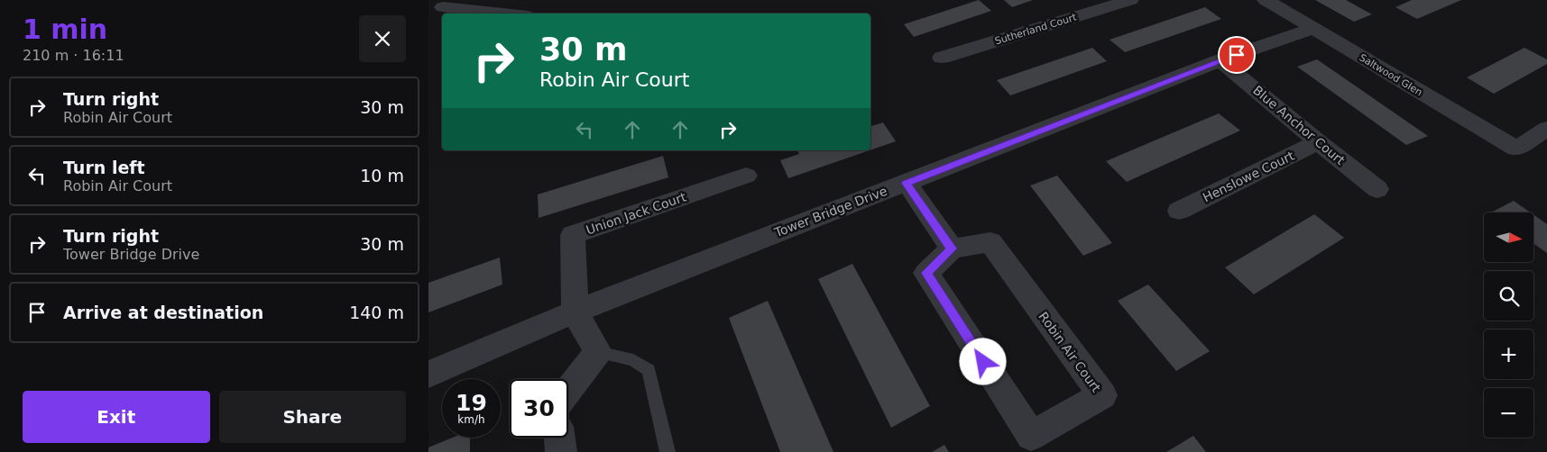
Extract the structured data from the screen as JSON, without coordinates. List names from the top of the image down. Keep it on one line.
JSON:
{"streets":{"street":["Sutherland Court","Saltwood Glen","Blue Anchor Court","Henslowe Court","Tower Bridge Drive","Union Jack Court","Robin Air Court"]},"crossings":[["Saltwood Glen","Tower Bridge Drive"],["Blue Anchor Court","Henslowe Court"],["Blue Anchor Court","Tower Bridge Drive"],["Tower Bridge Drive","Union Jack Court"]],"north":"right","page":{"heading":["1 min","210 m · 16:11"],"turn":["30 m","Robin Air Court"],"list":[{"name":"Turn right","note":"Robin Air Court","value":"30 m"},{"name":"Turn left","note":"Robin Air Court","value":"10 m"},{"name":"Turn right","note":"Tower Bridge Drive","value":"30 m"},{"name":"Arrive at destination","value":"140 m"}],"map_buttons":["+","−"],"speed":"19 km/h","limit":"30","buttons":["Exit","Share"]}}
